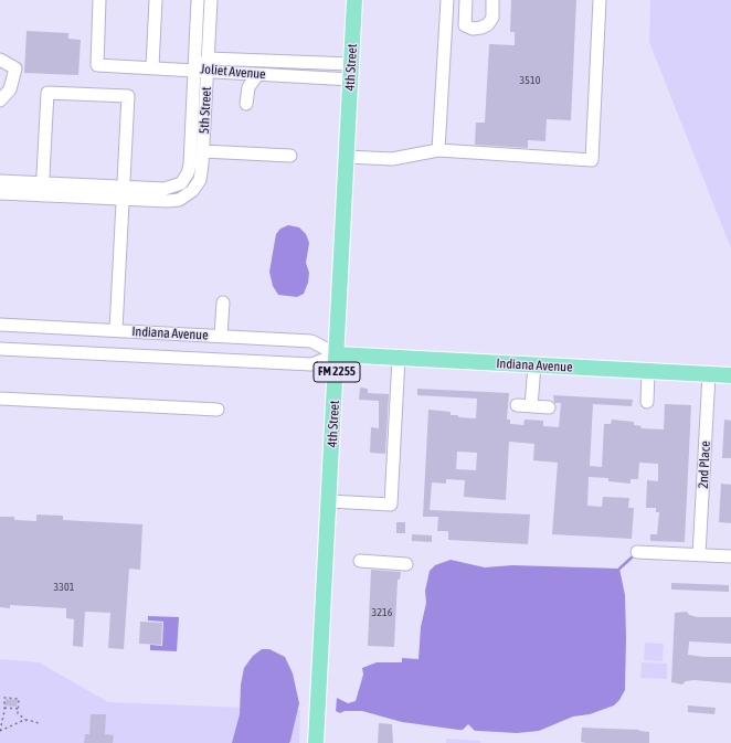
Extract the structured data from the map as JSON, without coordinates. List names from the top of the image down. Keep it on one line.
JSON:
{"streets":{"main road":["4th Street","Indiana Avenue","FM 2255"],"street":["Joliet Avenue","5th Street","2nd Place"]},"crossings":[["4th Street","Joliet Avenue"],["4th Street","Indiana Avenue"],["Joliet Avenue","5th Street"],["Indiana Avenue","2nd Place"]],"house_numbers":["3510","3301","3216"]}
